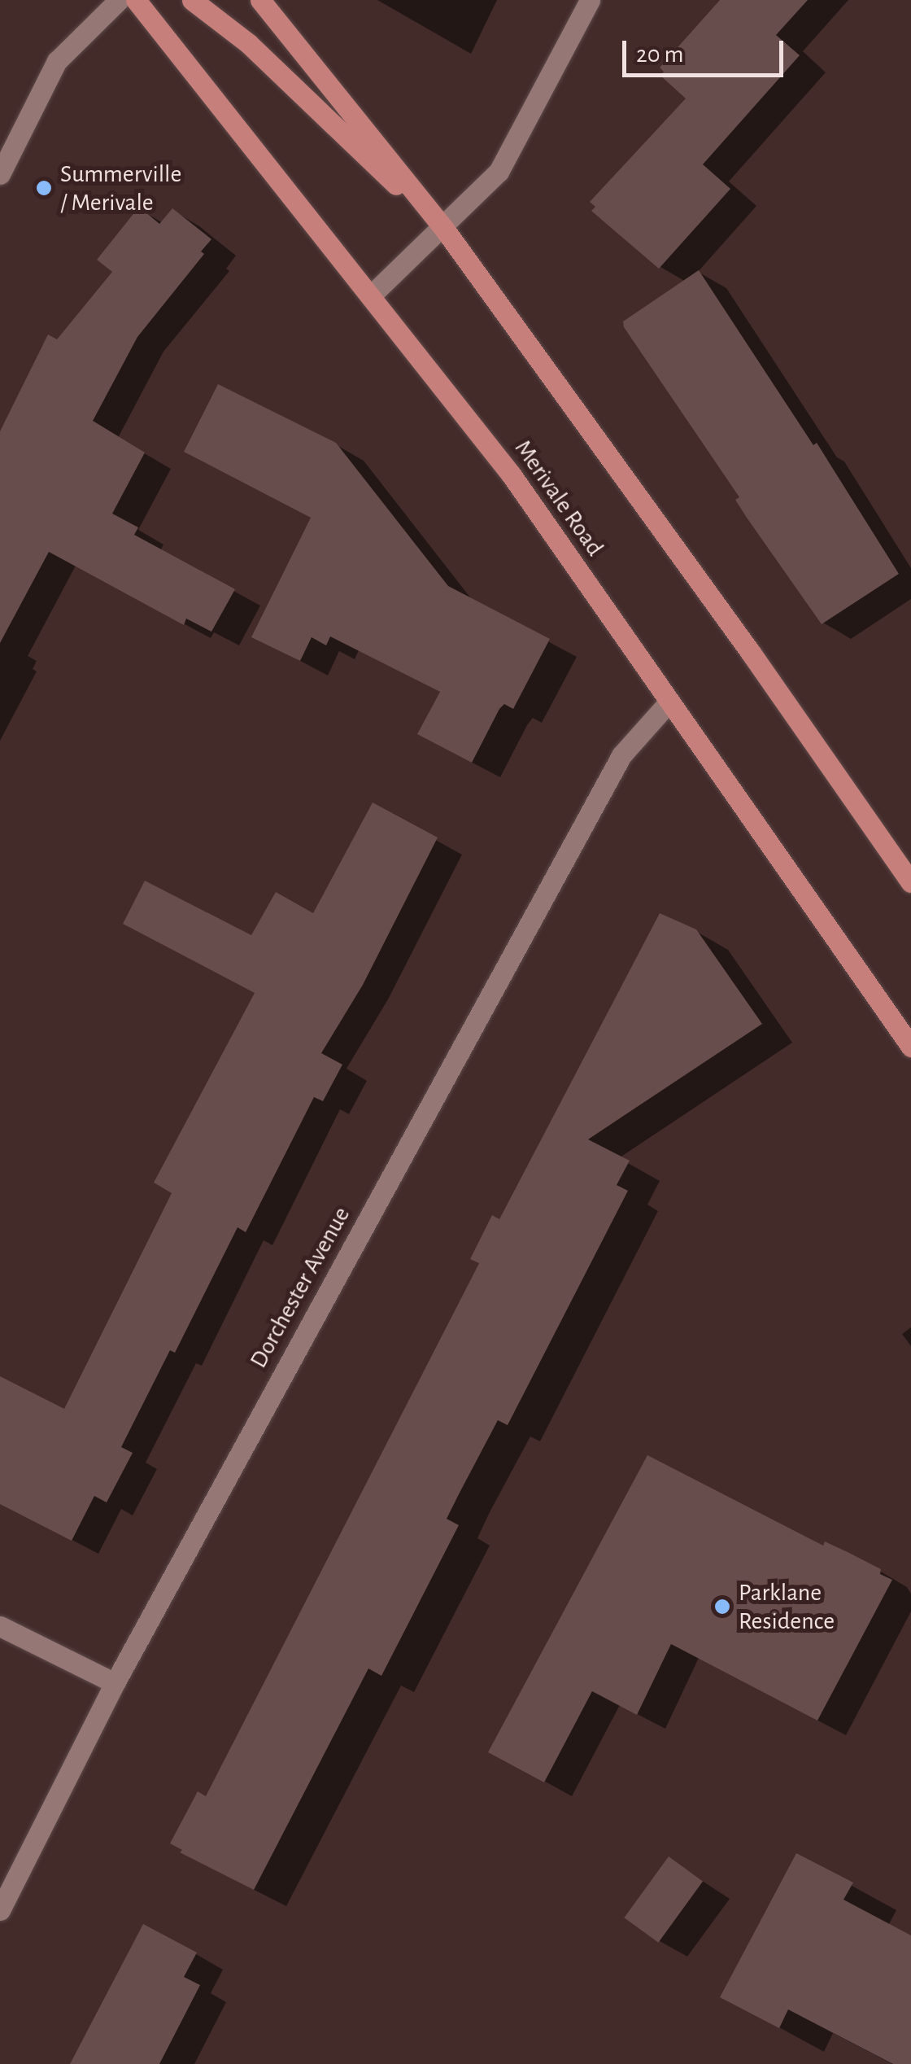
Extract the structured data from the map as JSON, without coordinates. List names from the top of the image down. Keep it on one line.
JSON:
{"streets":{"main road":["Merivale Road"],"street":["Dorchester Avenue"]},"crossings":[["Merivale Road","Dorchester Avenue"]],"places":["Summerville / Merivale","Parklane Residence"],"scale_bar":"20 m"}
